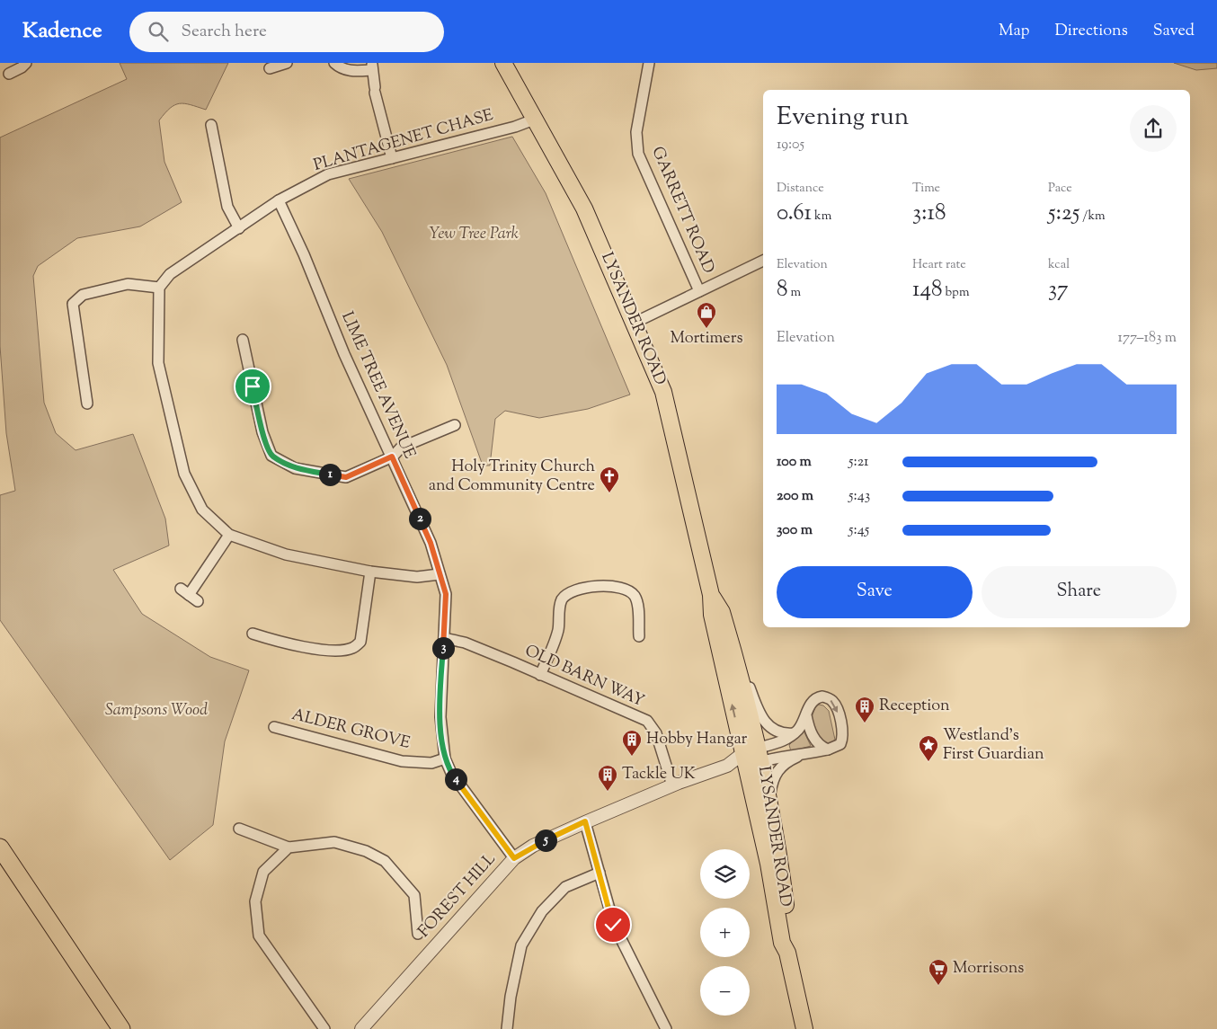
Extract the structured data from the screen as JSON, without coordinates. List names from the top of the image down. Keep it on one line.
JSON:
{"streets":{"main road":["LYSANDER ROAD"],"street":["PLANTAGENET CHASE","GARRETT ROAD","LIME TREE AVENUE","OLD BARN WAY","ALDER GROVE","FOREST HILL"]},"crossings":[["PLANTAGENET CHASE","LYSANDER ROAD"],["PLANTAGENET CHASE","LIME TREE AVENUE"],["LYSANDER ROAD","FOREST HILL"],["LIME TREE AVENUE","OLD BARN WAY"],["LIME TREE AVENUE","ALDER GROVE"],["LIME TREE AVENUE","FOREST HILL"],["OLD BARN WAY","FOREST HILL"]],"parks":["Yew Tree Park","Sampsons Wood"],"places":{"shop":["Mortimers"],"church":["Holy Trinity Church and Community Centre"],"building":["Reception","Hobby Hangar","Tackle UK"],"place":["Westland's First Guardian"],"supermarket":["Morrisons"]},"page":{"header":"Kadence","search":"Search here","nav":["Map","Directions","Saved"],"heading":["Evening run","19:05"],"stats":[["Distance","0.61 km"],["Time","3:18"],["Pace","5:25 /km"],["Elevation","8 m"],["Heart rate","148 bpm"],["kcal","37"]],"chart":["Elevation","177–183 m"],"list":[{"name":"100 m","note":"5:21"},{"name":"200 m","note":"5:43"},{"name":"300 m","note":"5:45"}],"pins":["1","2","3","4","5"],"buttons":["Save","Share"],"map_buttons":["+","−"]}}
